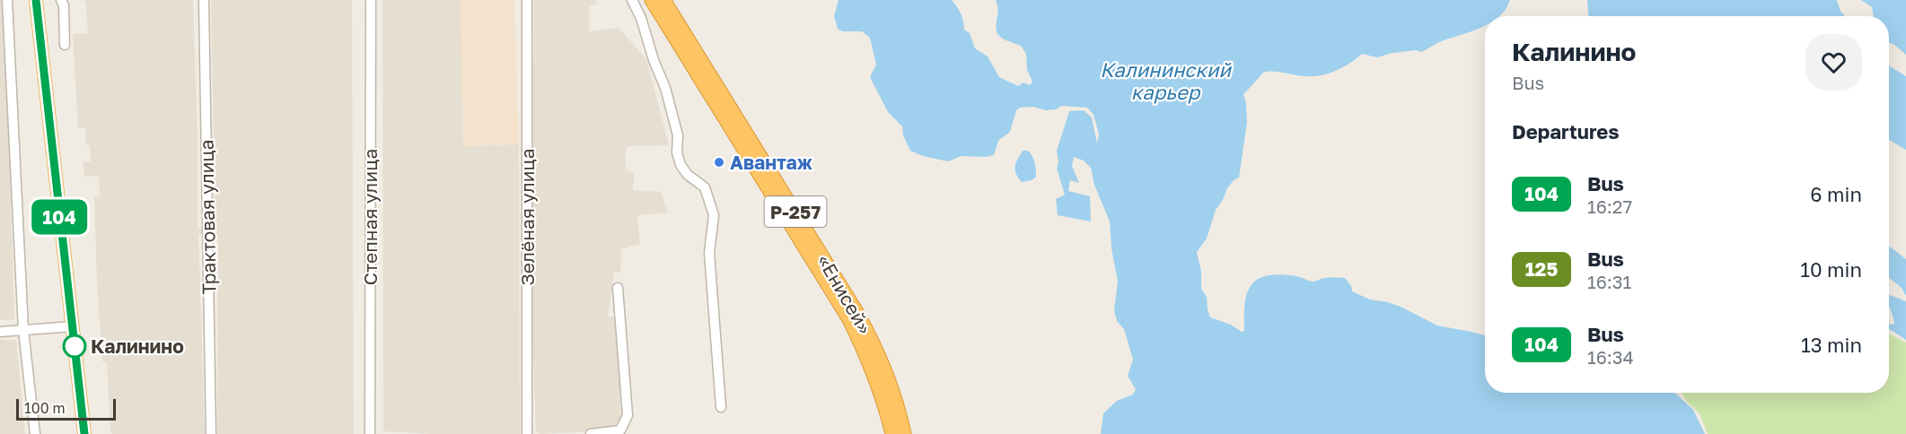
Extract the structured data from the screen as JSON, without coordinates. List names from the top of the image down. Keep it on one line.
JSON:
{"streets":{"highway":["Р-257","«Енисей»"],"street":["Трактовая улица","Степная улица","Зелёная улица"]},"water":["Калининский карьер"],"places":["Авантаж","Калинино"],"lines":["bus line 104"],"scale_bar":"100 m","page":{"on_map":"104","heading":[["Калинино","Bus"],"Departures"],"list":[{"mark":"104","name":"Bus","note":"16:27","value":"6 min"},{"mark":"125","name":"Bus","note":"16:31","value":"10 min"},{"mark":"104","name":"Bus","note":"16:34","value":"13 min"}],"scale":"100 m"}}
